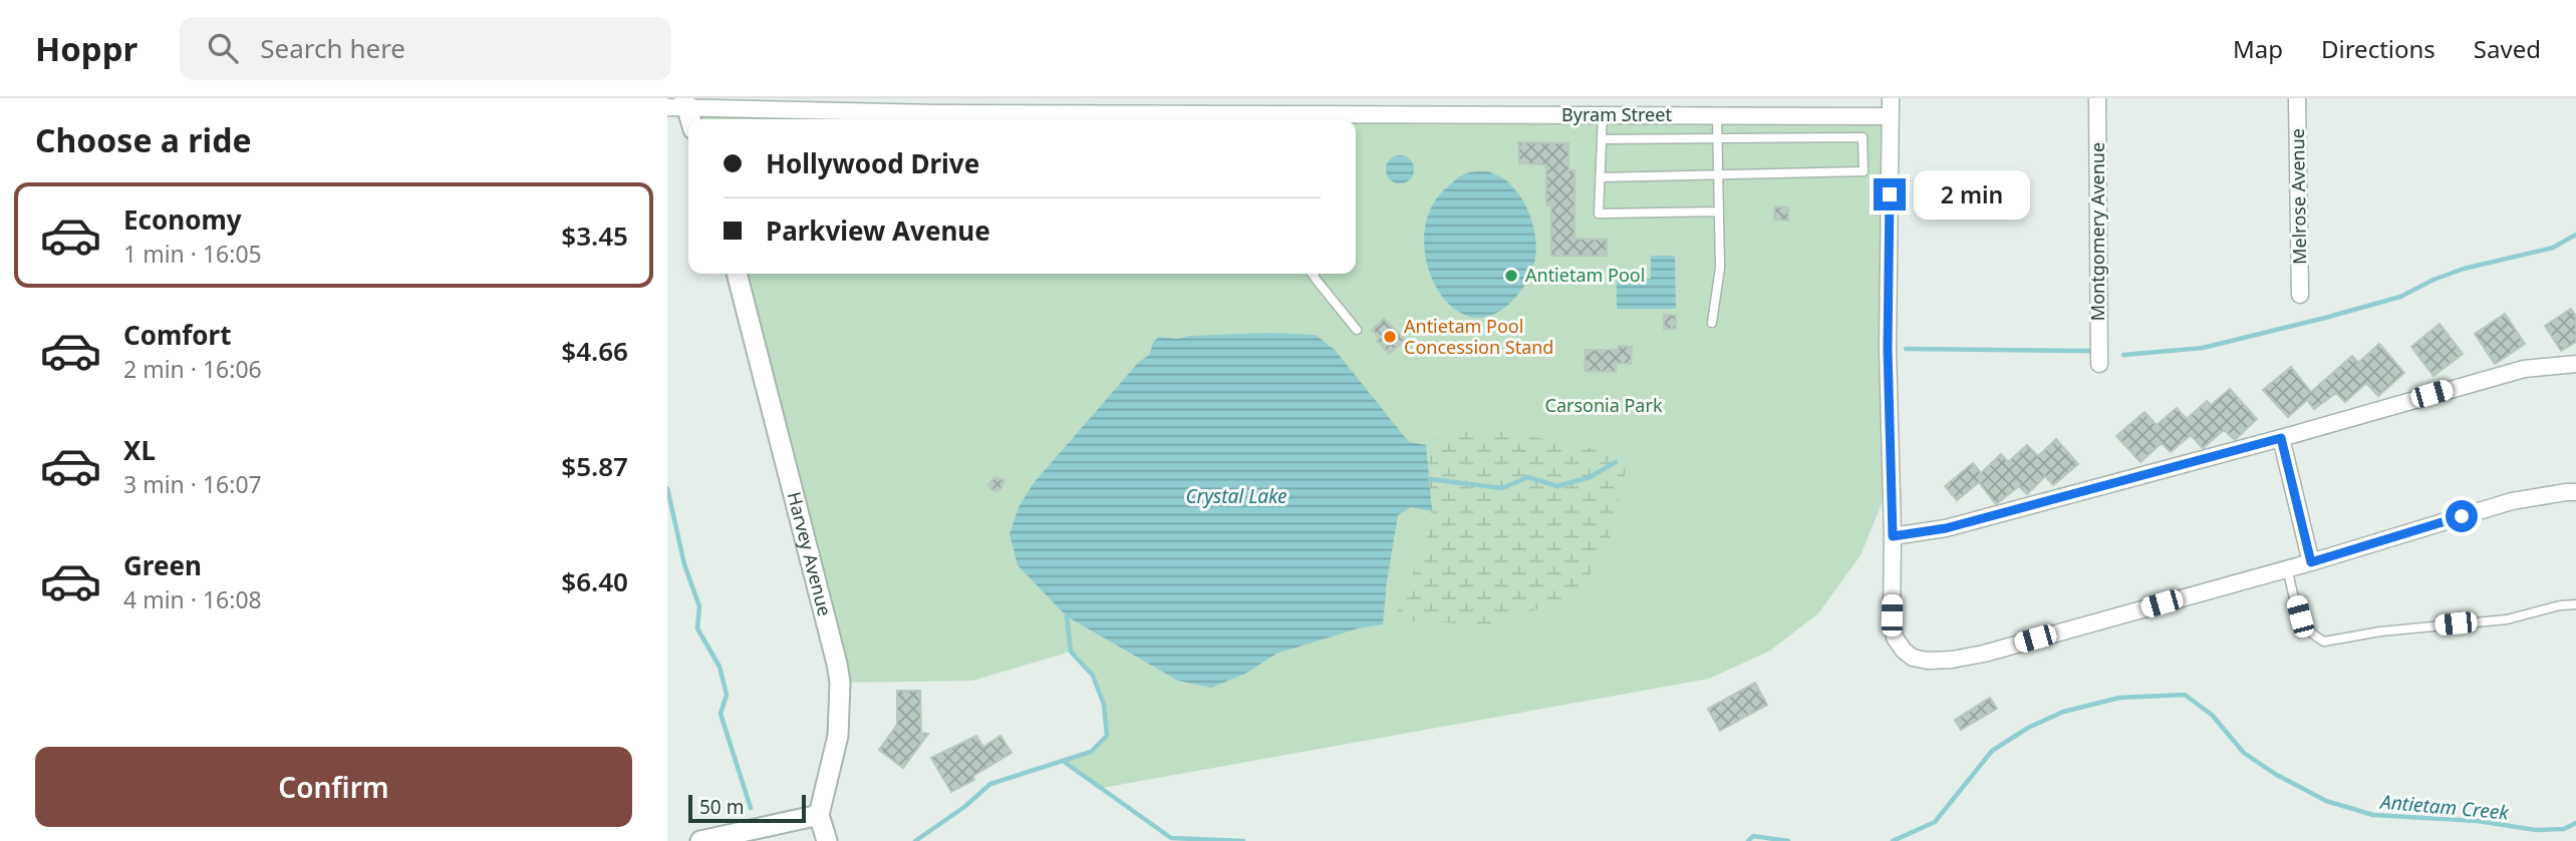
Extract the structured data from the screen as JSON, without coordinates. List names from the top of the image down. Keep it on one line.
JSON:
{"streets":{"street":["Byram Street","Melrose Avenue","Montgomery Avenue","Harvey Avenue"]},"water":["Crystal Lake","Antietam Creek"],"parks":["Carsonia Park"],"places":["Antietam Pool","Antietam Pool Concession Stand"],"scale_bar":"50 m","page":{"header":"Hoppr","search":"Search here","nav":["Map","Directions","Saved"],"heading":"Choose a ride","banner":["Hollywood Drive","Parkview Avenue"],"bubble":"2 min","list":[{"name":"Economy","note":"1 min · 16:05","value":"$3.45"},{"name":"Comfort","note":"2 min · 16:06","value":"$4.66"},{"name":"XL","note":"3 min · 16:07","value":"$5.87"},{"name":"Green","note":"4 min · 16:08","value":"$6.40"}],"buttons":"Confirm","scale":"50 m"}}
